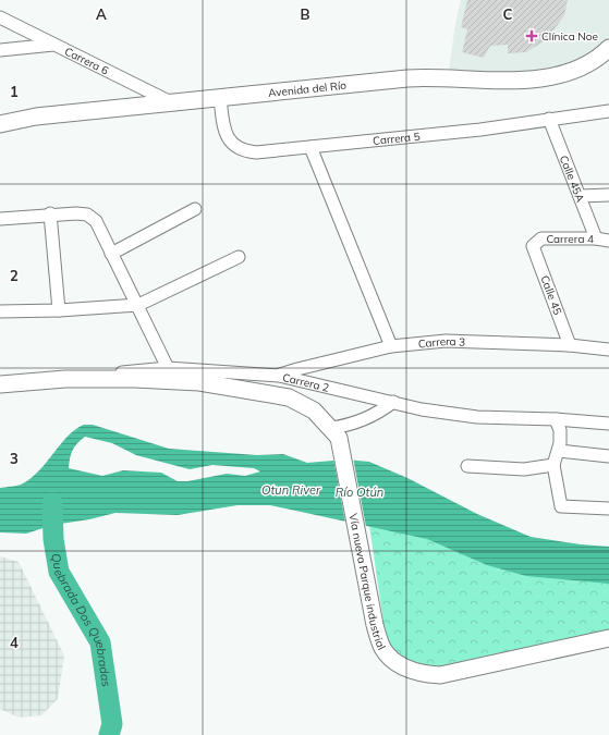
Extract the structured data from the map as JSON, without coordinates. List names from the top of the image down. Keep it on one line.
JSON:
{"streets":{"main road":["Avenida del Río","Carrera 2","Vía nueva Parque industrial"],"street":["Carrera 6","Carrera 5","Calle 45A","Carrera 4","Calle 45","Carrera 3"]},"crossings":[["Carrera 6","Avenida del Río"],["Avenida del Río","Carrera 5"],["Carrera 5","Calle 45A"],["Calle 45A","Carrera 4"],["Carrera 4","Calle 45"],["Calle 45","Carrera 3"],["Carrera 3","Carrera 2"]],"water":["Otun River","Río Otún","Quebrada Dos Quebradas"],"places":{"health":["Clínica Noe"]},"grid":{"columns":["A","B","C"],"rows":["1","2","3","4"]}}
